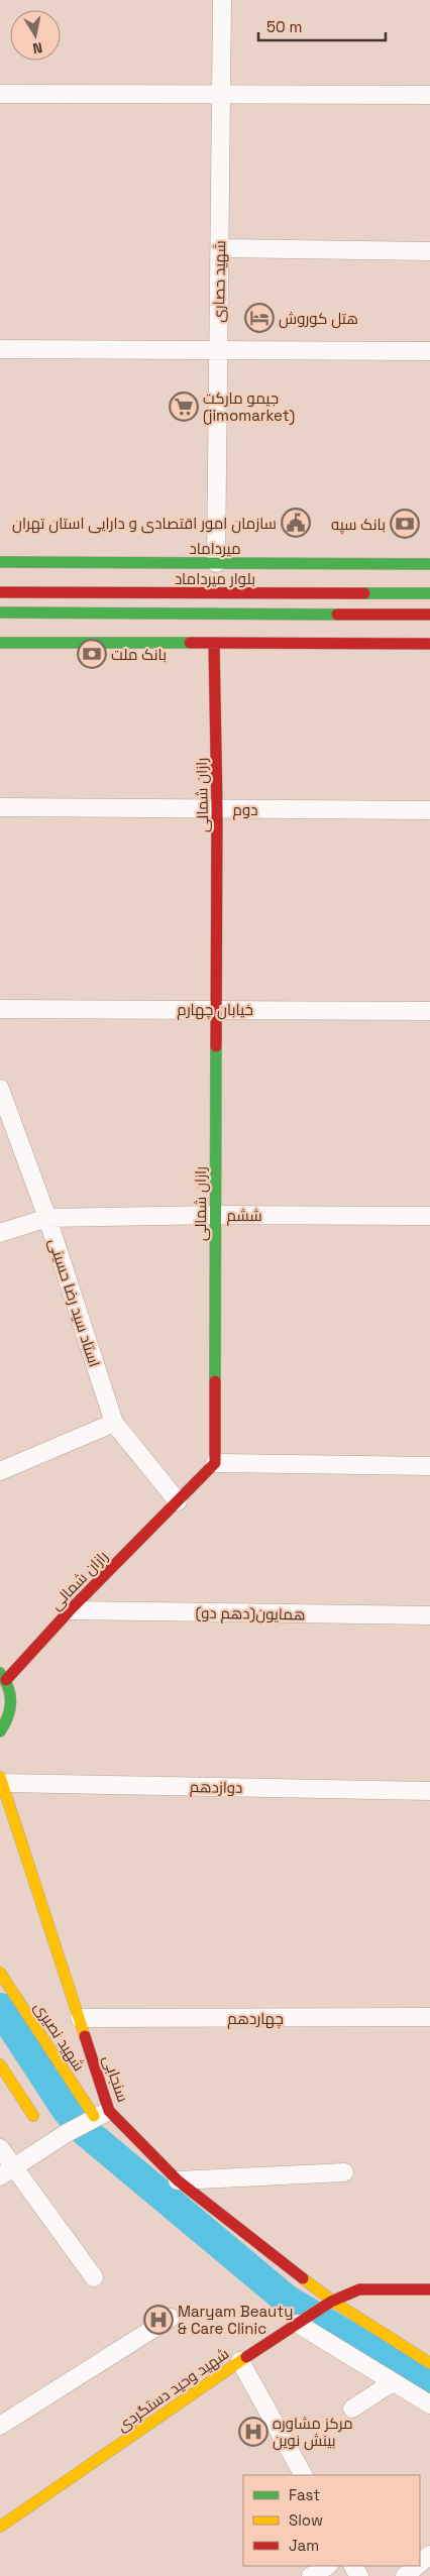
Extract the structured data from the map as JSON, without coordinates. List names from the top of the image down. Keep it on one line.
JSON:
{"streets":{"main road":["میرداماد","بلوار میرداماد","رازان شمالی","شهید نصیری","سنجابی","شهید وحید دستگردی"],"street":["شهید حصاری","دوم","خیابان چهارم","ششم","استاد سید رضا حسینی","همایون(دهم دو)","دوازدهم","چهاردهم"]},"crossings":[["شهید حصاری","میرداماد"],["رازان شمالی","دوم"],["رازان شمالی","خیابان چهارم"],["رازان شمالی","ششم"],["رازان شمالی","استاد سید رضا حسینی"],["رازان شمالی","همایون(دهم دو)"],["ششم","استاد سید رضا حسینی"],["دوازدهم","سنجابی"],["چهاردهم","سنجابی"],["شهید نصیری","سنجابی"],["سنجابی","شهید وحید دستگردی"]],"places":{"hotel":["هتل کوروش"],"supermarket":["جیمو مارکت (jimomarket)"],"public building":["سازمان امور اقتصادی و دارایی استان تهران"],"bank":["بانک سپه","بانک ملت"],"hospital":["Maryam Beauty & Care Clinic","مرکز مشاوره بینش نوین"]},"legend":["Fast","Slow","Jam"],"scale_bar":"50 m","north":"bottom"}
